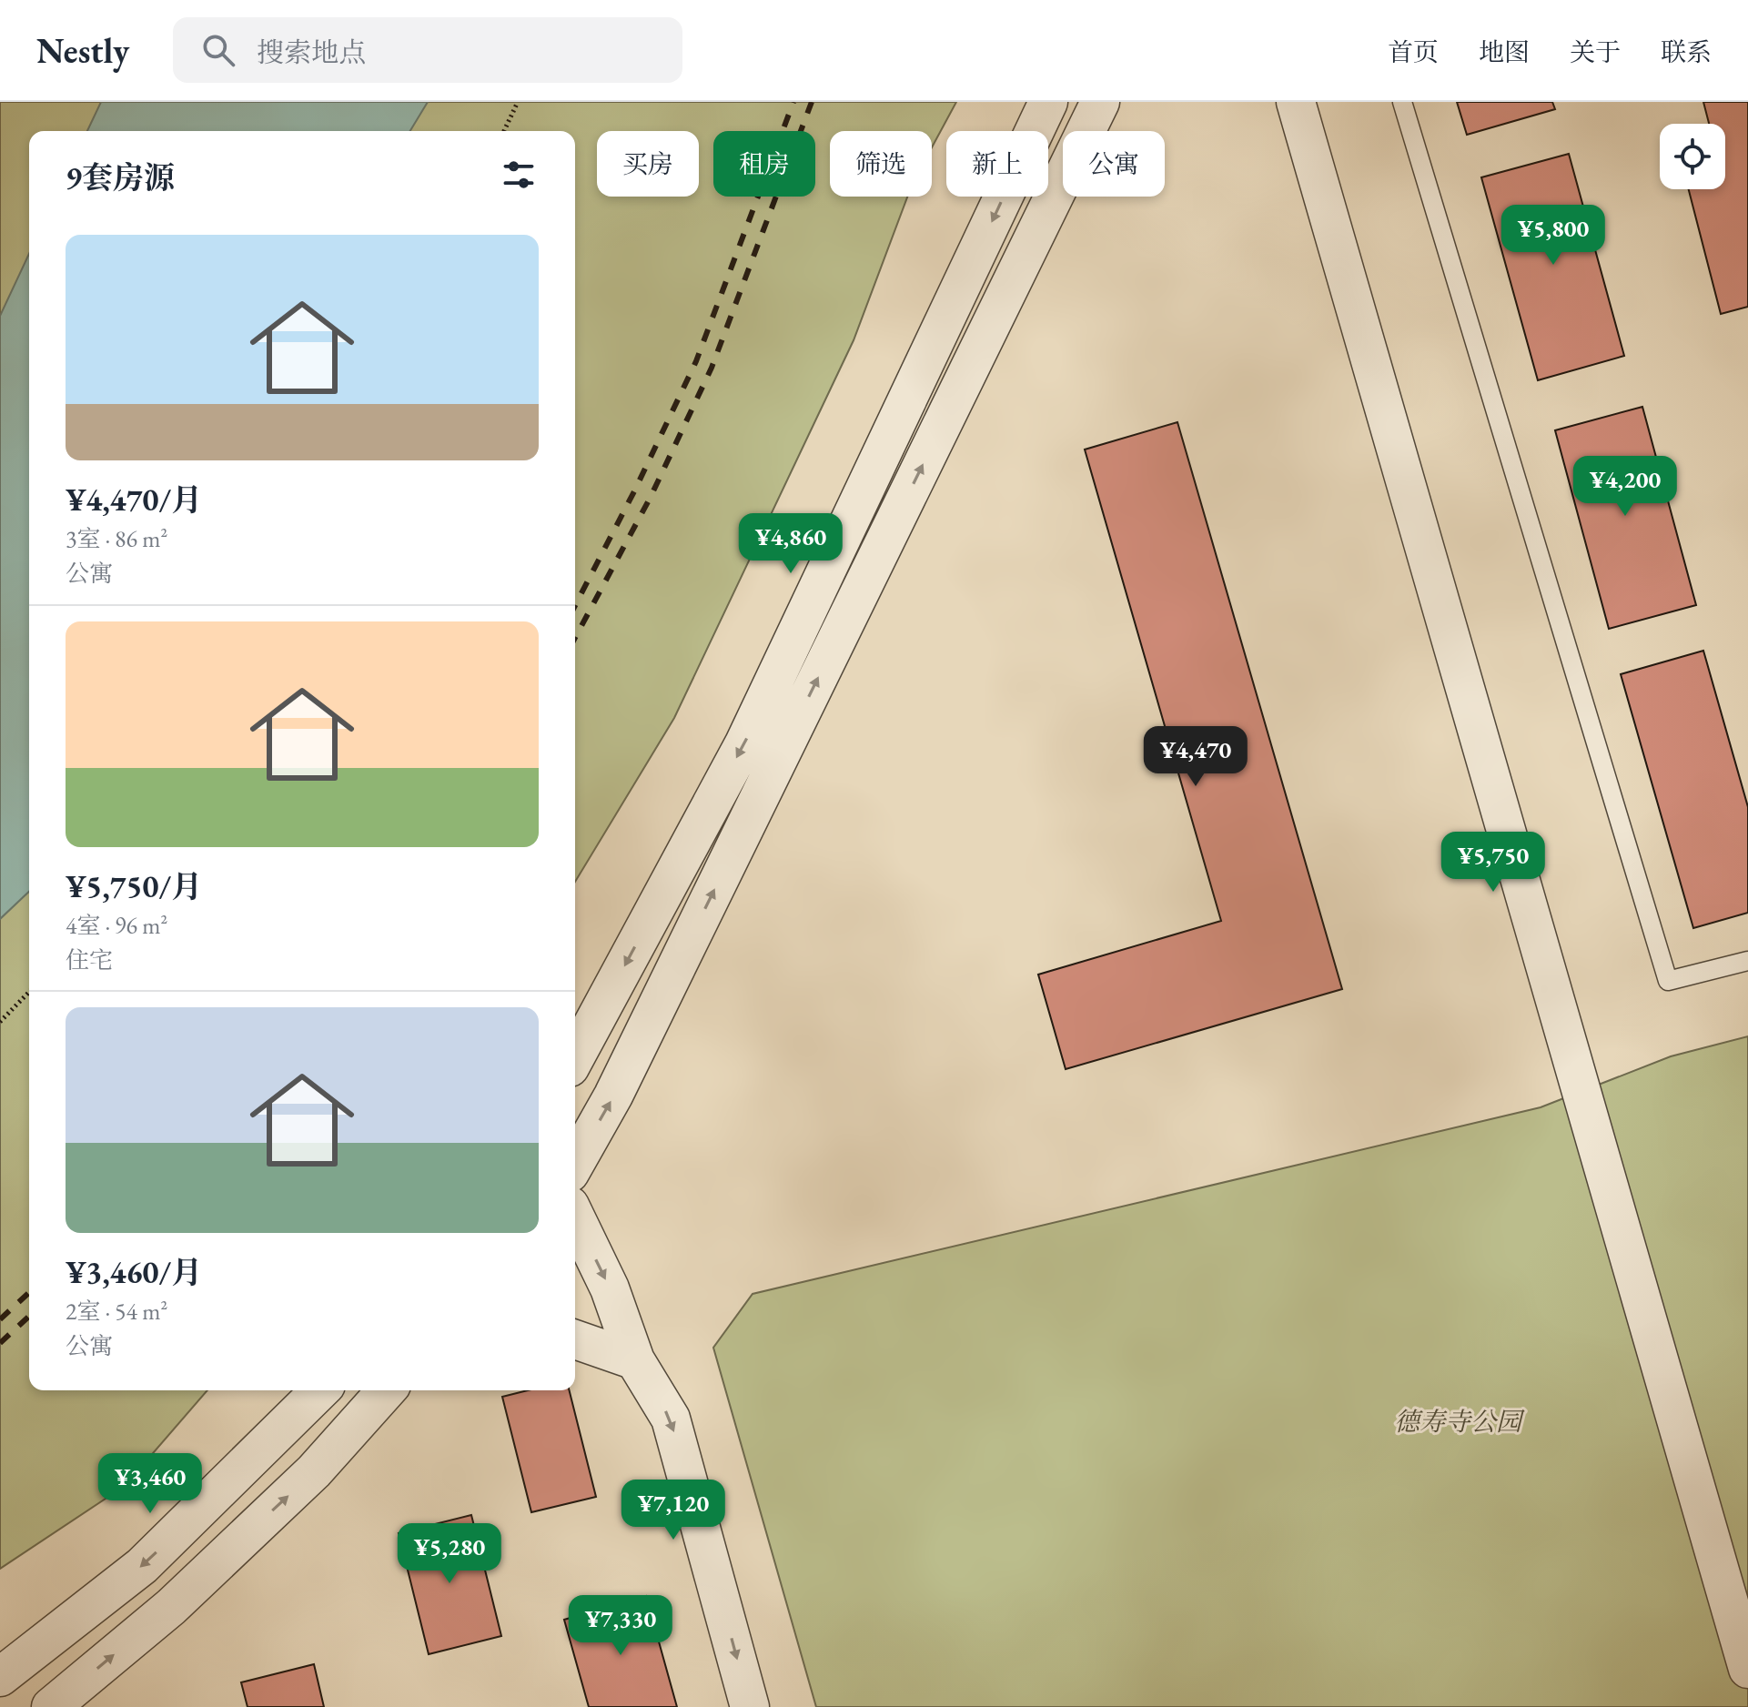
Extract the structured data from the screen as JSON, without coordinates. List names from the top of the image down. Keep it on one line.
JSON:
{"parks":["德寿寺公园"],"page":{"header":"Nestly","search":"搜索地点","nav":["首页","地图","关于","联系"],"chip":["买房","租房","筛选","新上","公寓"],"heading":"9套房源","price":["¥5,800","¥4,200","¥4,860","¥4,470","¥5,750","¥3,460","¥7,120","¥5,280","¥7,330"],"list":[{"name":"¥4,470/月","note":"3室 · 86 m² · 公寓"},{"name":"¥5,750/月","note":"4室 · 96 m² · 住宅"},{"name":"¥3,460/月","note":"2室 · 54 m² · 公寓"}]}}
